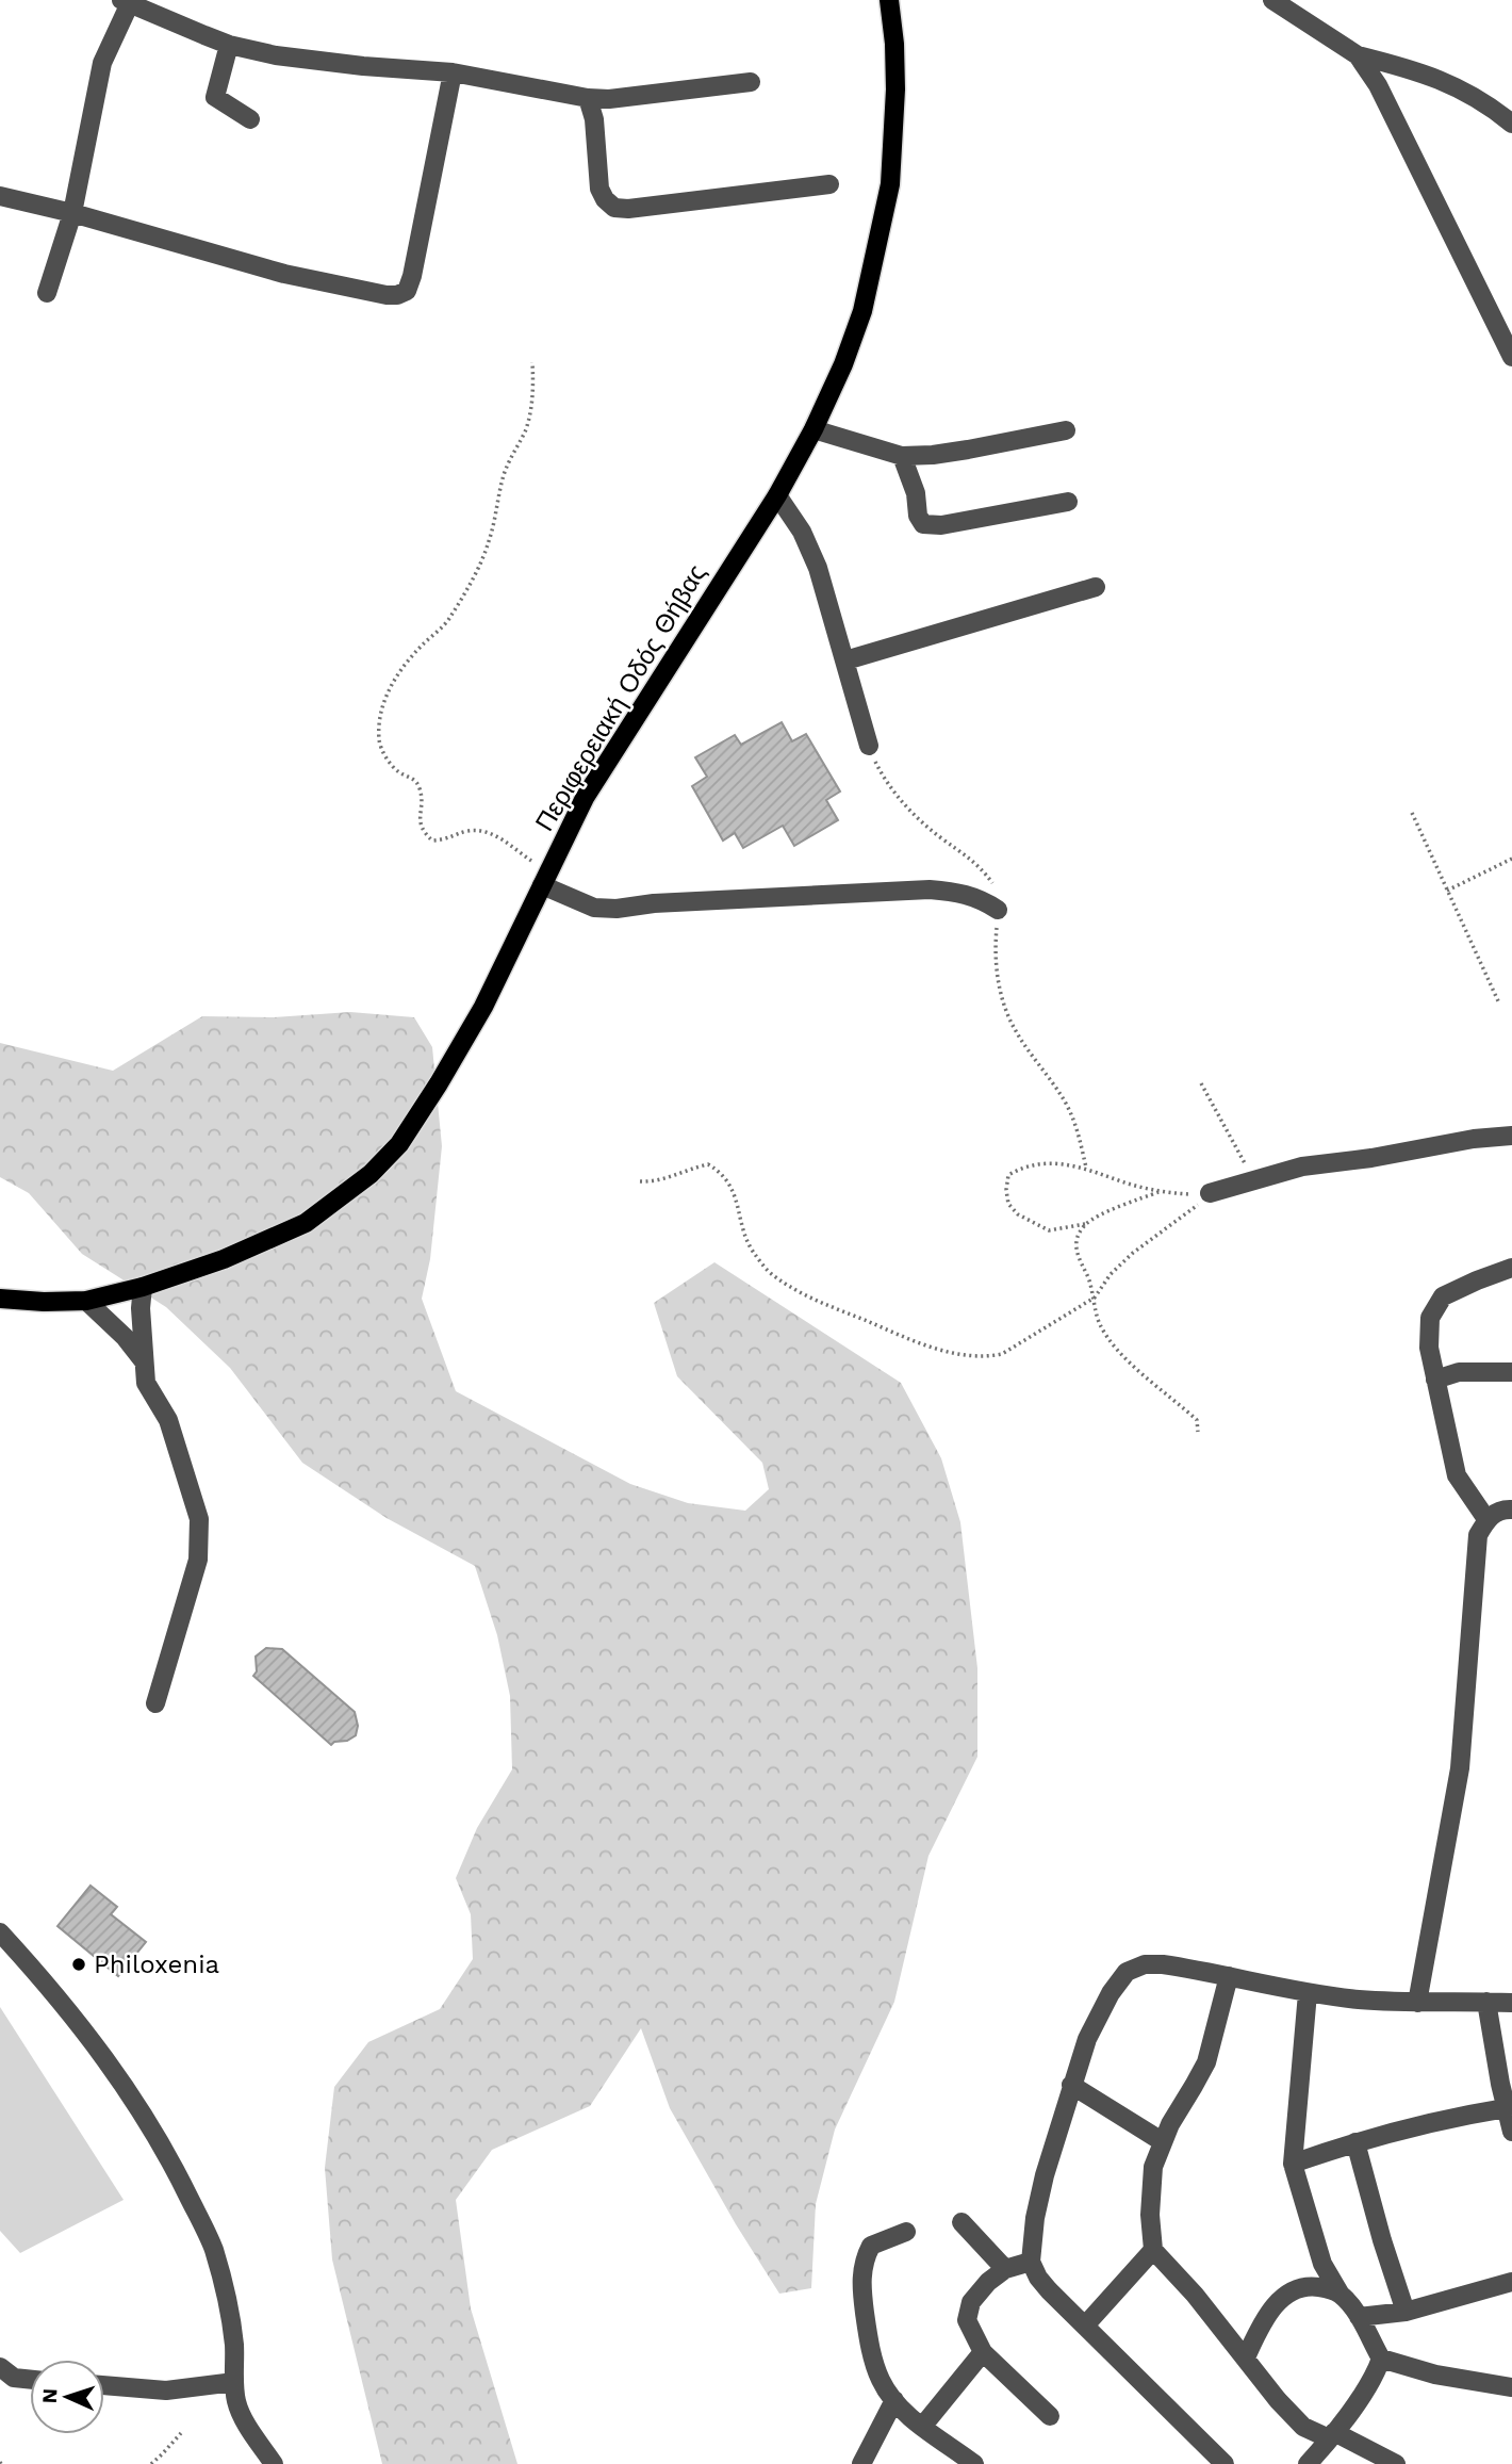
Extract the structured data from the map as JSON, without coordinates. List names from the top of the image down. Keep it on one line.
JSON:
{"streets":{"main road":["Περιφερειακή Οδός Θήβας"]},"places":["Philoxenia"],"north":"left"}
